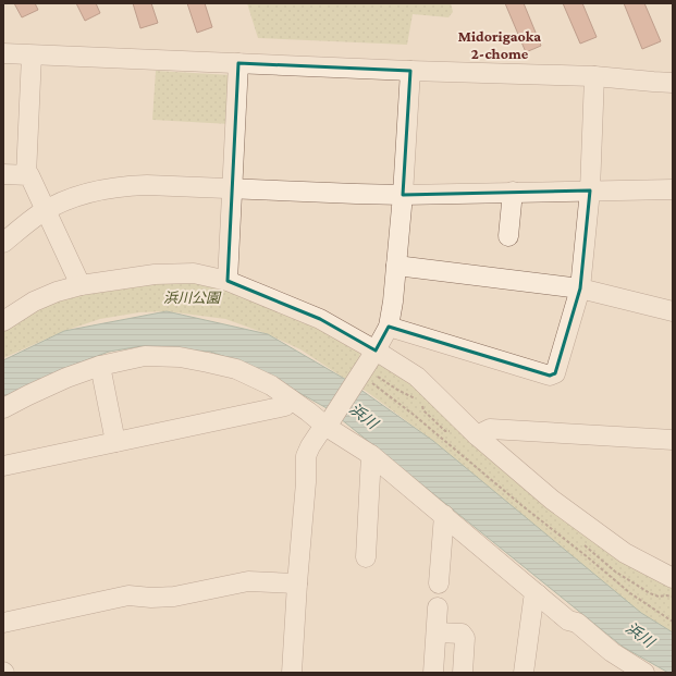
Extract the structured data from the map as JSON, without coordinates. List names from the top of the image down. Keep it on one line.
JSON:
{"districts":["Midorigaoka 2-chome"],"water":["浜川"],"parks":["浜川公園"]}
